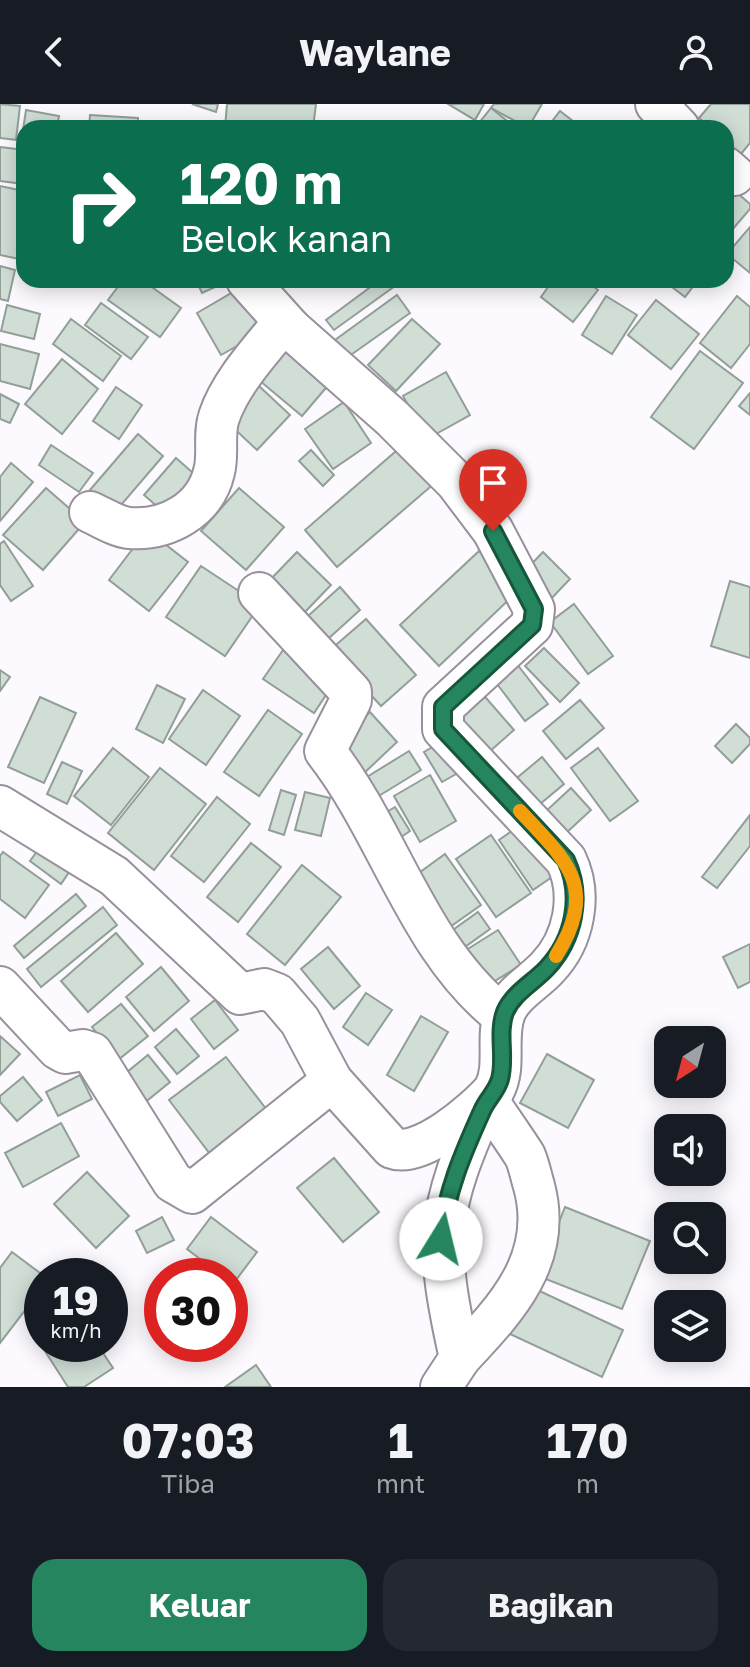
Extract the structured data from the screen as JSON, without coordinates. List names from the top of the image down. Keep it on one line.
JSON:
{"north":"bottom left","page":{"header":"Waylane","turn":["120 m","Belok kanan"],"speed":"19 km/h","limit":"30","eta":["07:03","Tiba","1","mnt","170","m"],"buttons":["Keluar","Bagikan"]}}
